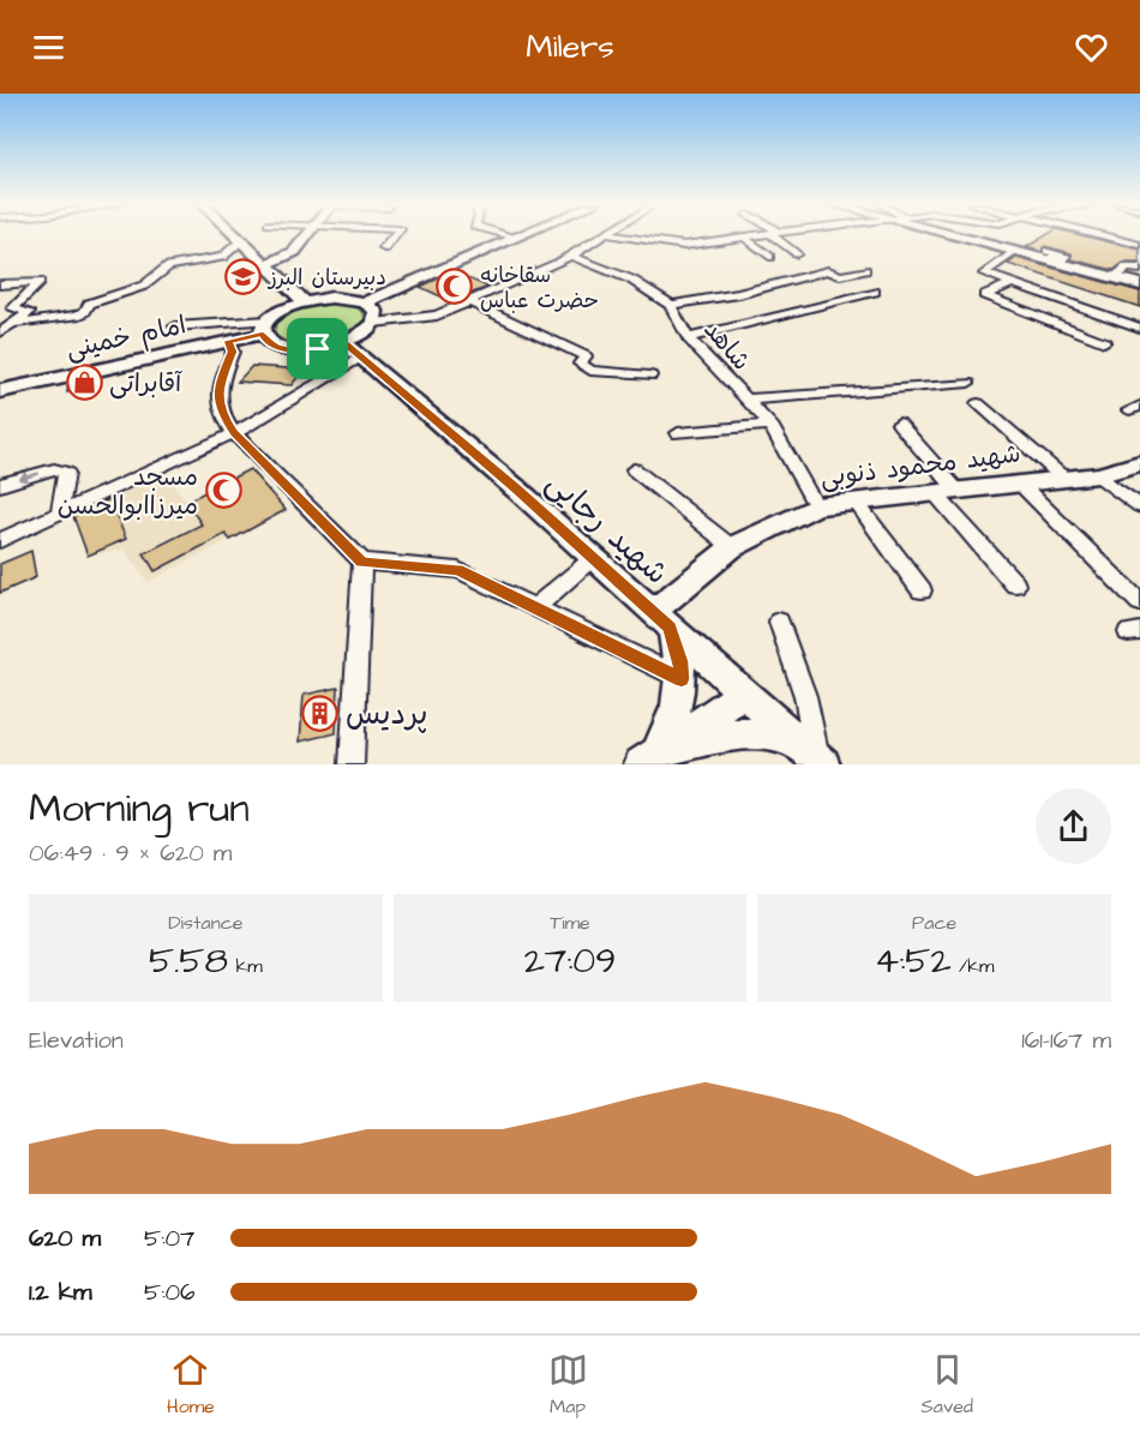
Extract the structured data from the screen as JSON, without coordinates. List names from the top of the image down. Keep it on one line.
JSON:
{"streets":{"main road":["امام خمینی","شهید محمود ذنوبی","شهید رجایی"],"street":["شاهد"]},"crossings":[["شاهد","شهید محمود ذنوبی"],["شهید محمود ذنوبی","شهید رجایی"]],"places":{"school or university":["دبیرستان البرز"],"mosque":["سقاخانه حضرت عباس","مسجد میرزاابوالحسن"],"shop":["آقابراتی"],"building":["پردیس"]},"page":{"header":"Milers","heading":["Morning run","06:49 · 9 × 620 m"],"stats":[["Distance","5.58 km"],["Time","27:09"],["Pace","4:52 /km"]],"chart":["Elevation","161–167 m"],"list":[{"name":"620 m","note":"5:07"},{"name":"1.2 km","note":"5:06"}],"tabs":["Home","Map","Saved"]}}
